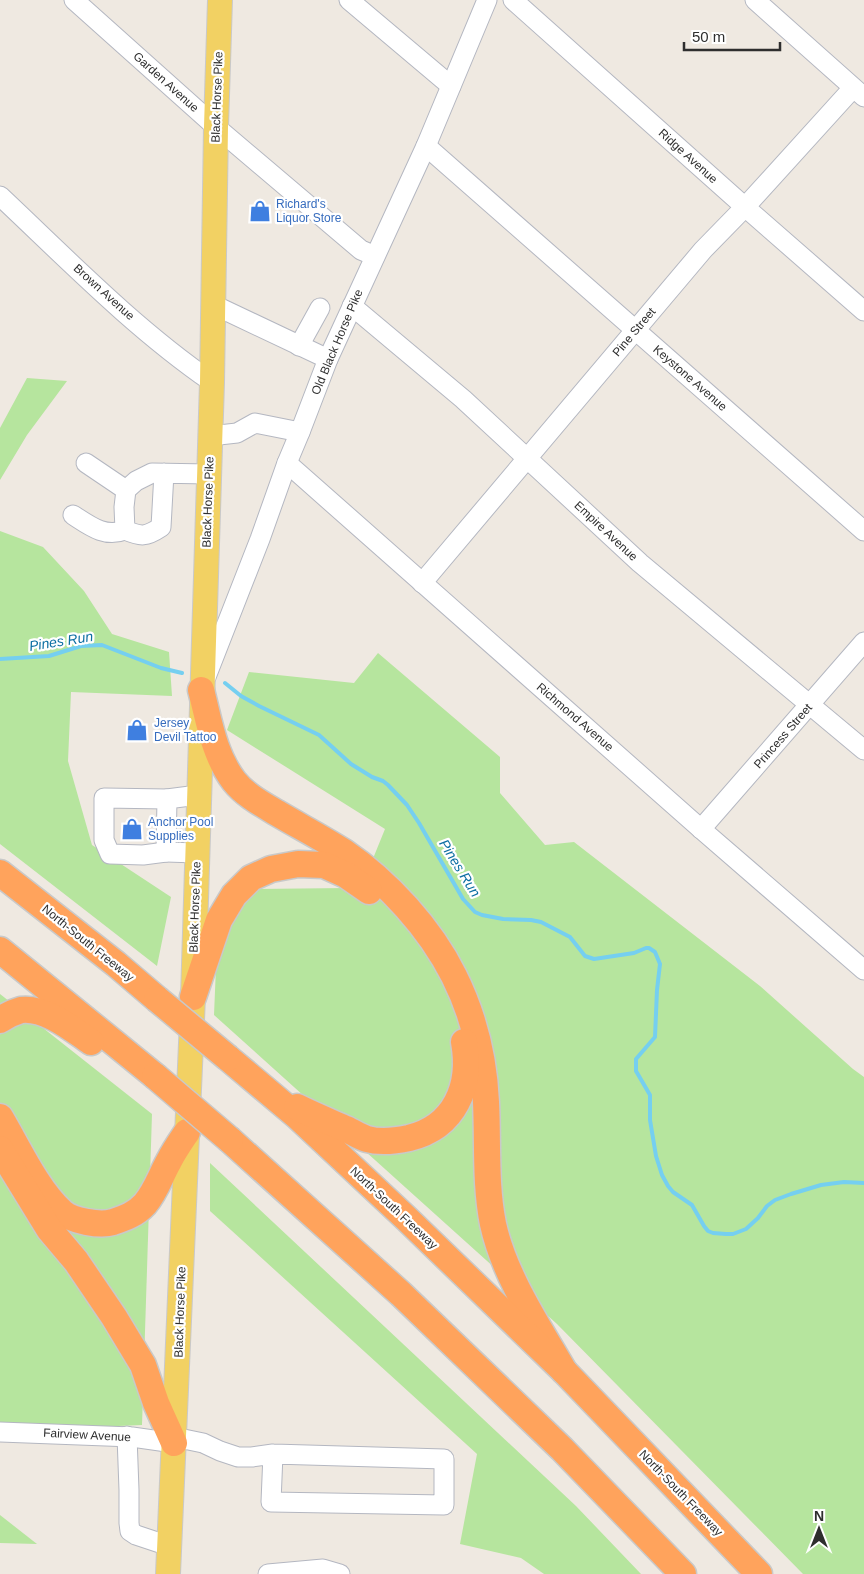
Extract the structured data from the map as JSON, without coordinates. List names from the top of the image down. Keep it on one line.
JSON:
{"streets":{"highway":["North-South Freeway"],"main road":["Black Horse Pike"],"street":["Garden Avenue","Ridge Avenue","Brown Avenue","Pine Street","Old Black Horse Pike","Keystone Avenue","Empire Avenue","Richmond Avenue","Princess Street","Fairview Avenue"]},"crossings":[["Garden Avenue","Black Horse Pike"],["Garden Avenue","Old Black Horse Pike"],["Black Horse Pike","Brown Avenue"],["Black Horse Pike","Old Black Horse Pike"],["Black Horse Pike","Fairview Avenue"],["Ridge Avenue","Pine Street"],["Pine Street","Keystone Avenue"],["Pine Street","Empire Avenue"],["Pine Street","Richmond Avenue"],["Old Black Horse Pike","Keystone Avenue"],["Old Black Horse Pike","Empire Avenue"],["Old Black Horse Pike","Richmond Avenue"],["Empire Avenue","Princess Street"],["Richmond Avenue","Princess Street"]],"water":["Pines Run"],"places":{"shop":["Richard's Liquor Store","Jersey Devil Tattoo","Anchor Pool Supplies"]},"scale_bar":"50 m","north":"top"}
